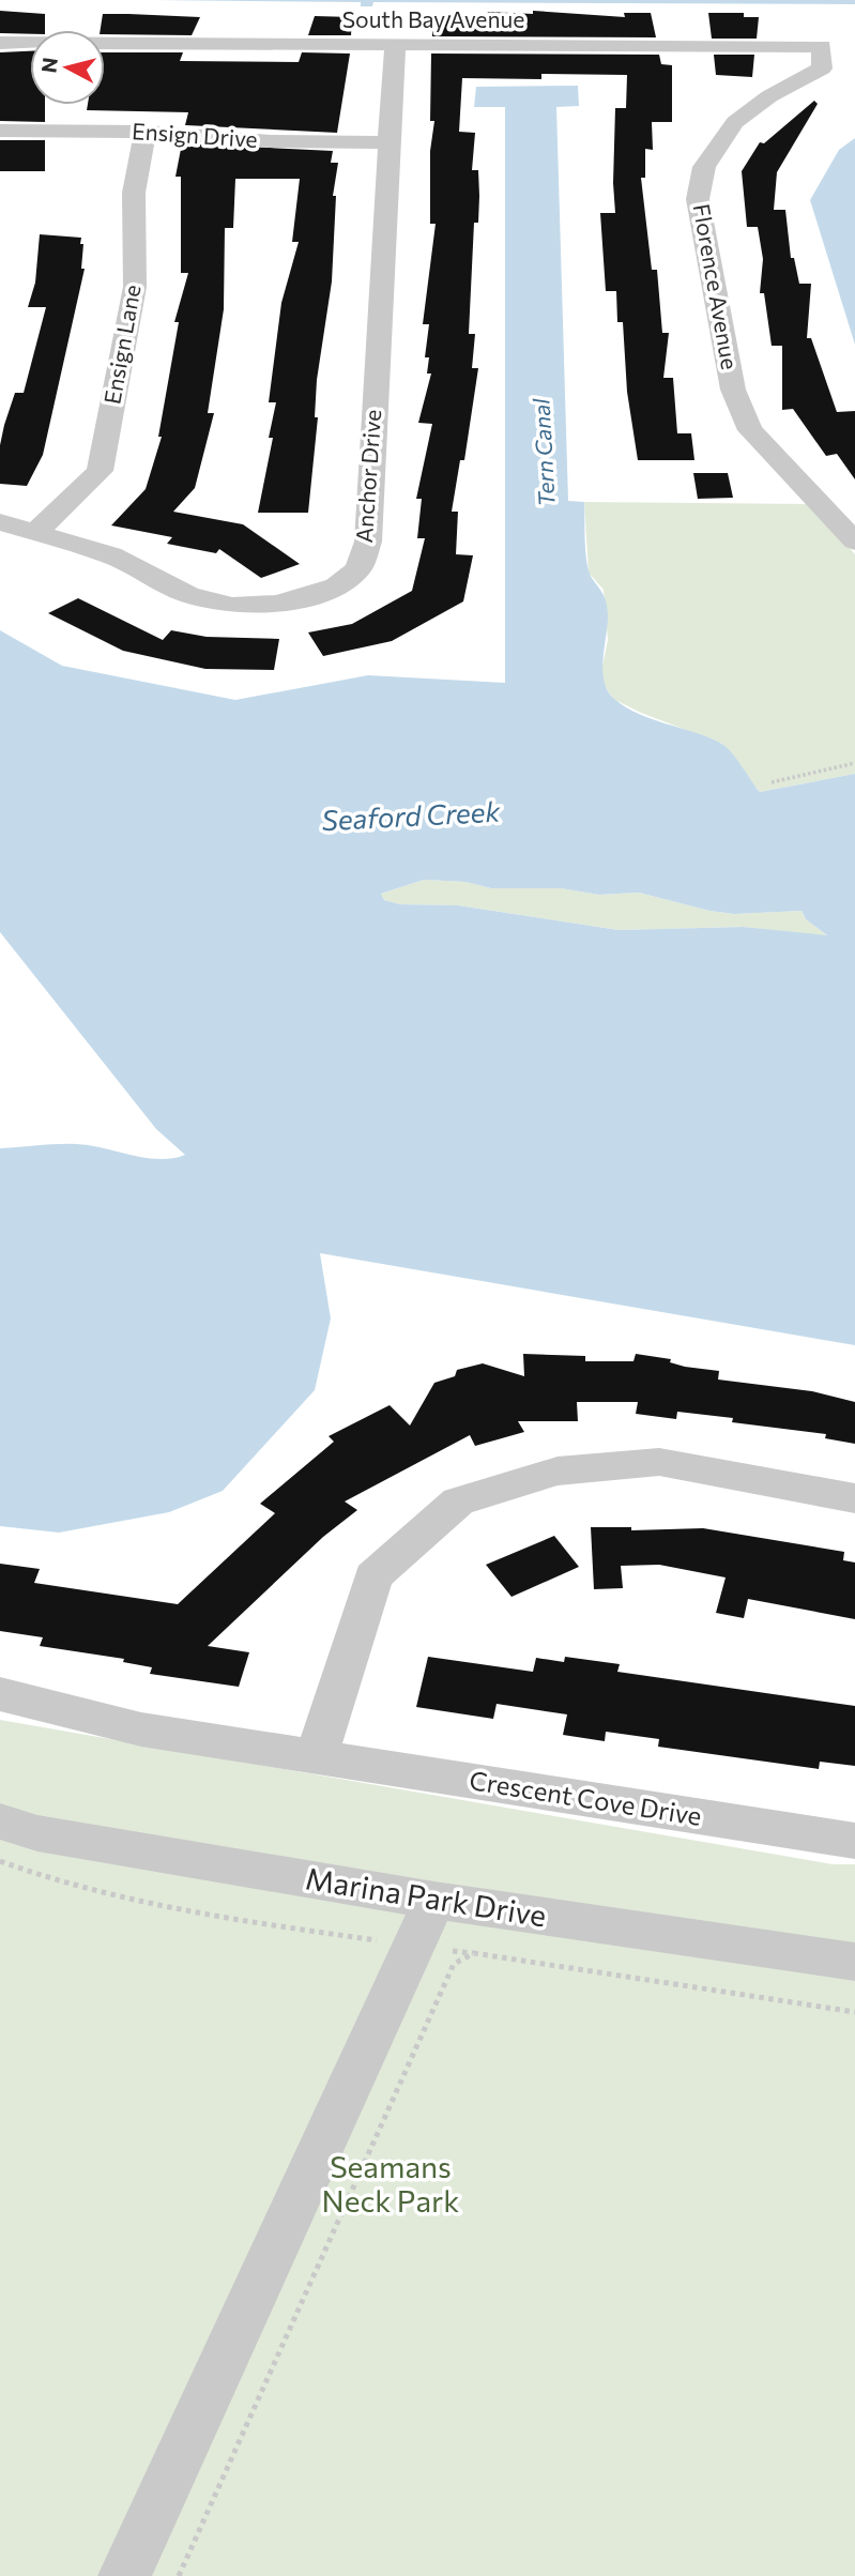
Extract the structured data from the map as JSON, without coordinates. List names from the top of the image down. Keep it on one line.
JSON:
{"streets":{"street":["South Bay Avenue","Ensign Drive","Florence Avenue","Ensign Lane","Anchor Drive","Crescent Cove Drive","Marina Park Drive"]},"crossings":[["South Bay Avenue","Florence Avenue"],["South Bay Avenue","Anchor Drive"],["Ensign Drive","Ensign Lane"],["Ensign Drive","Anchor Drive"],["Ensign Lane","Anchor Drive"]],"water":["Tern Canal","Seaford Creek"],"parks":["Seamans Neck Park"],"north":"left"}
